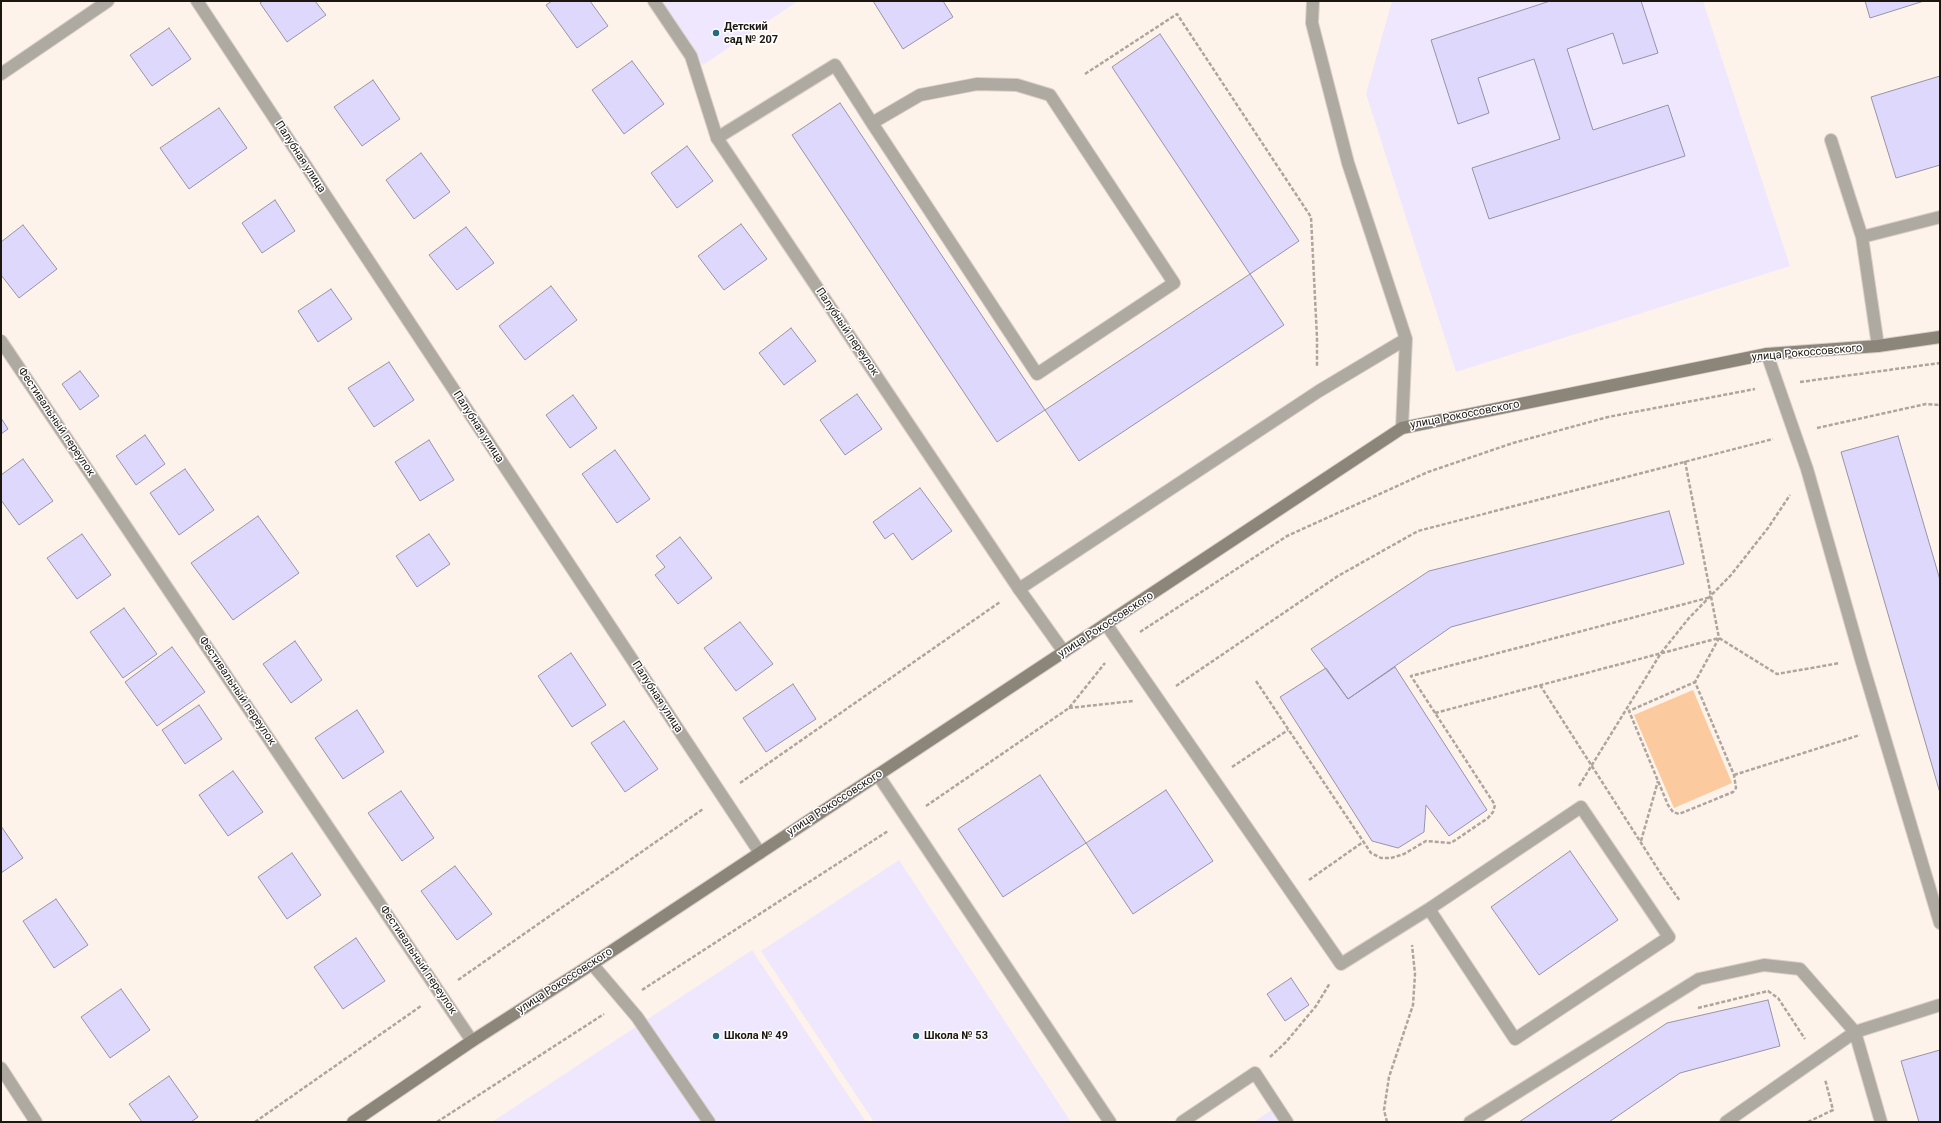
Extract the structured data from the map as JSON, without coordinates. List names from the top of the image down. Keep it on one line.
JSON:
{"streets":{"street":["Палубная улица","Палубный переулок","улица Рокоссовского","Фестивальный переулок"]},"crossings":[["Палубная улица","улица Рокоссовского"],["Палубный переулок","улица Рокоссовского"],["улица Рокоссовского","Фестивальный переулок"]],"places":["Детский сад № 207","Школа № 49","Школа № 53"]}
